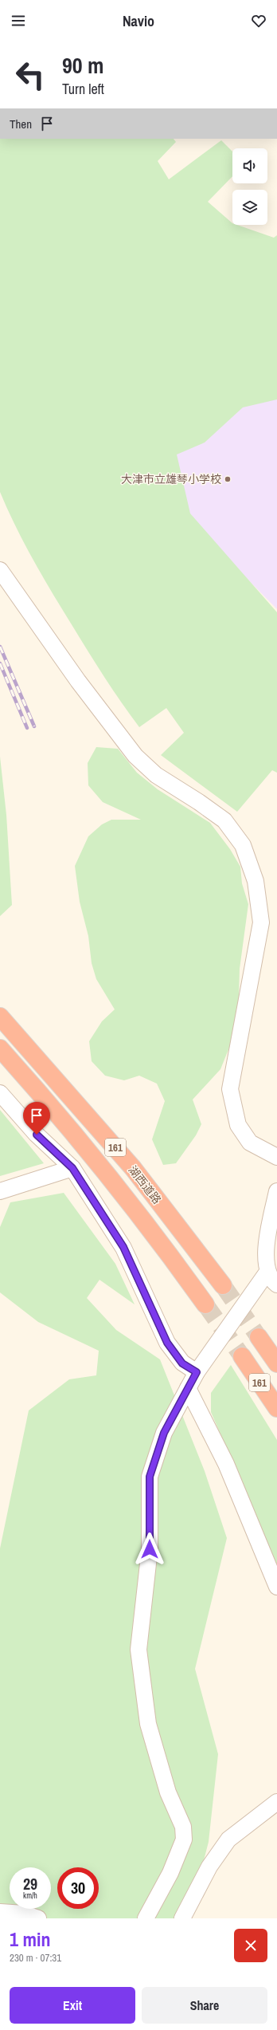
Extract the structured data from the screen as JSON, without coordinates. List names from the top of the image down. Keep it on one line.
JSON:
{"streets":{"highway":["161","湖西道路"]},"places":["大津市立雄琴小学校"],"page":{"header":"Navio","turn":["90 m","Turn left"],"then":"Then","speed":"29 km/h","limit":"30","heading":["1 min","230 m · 07:31"],"buttons":["Exit","Share"]}}
